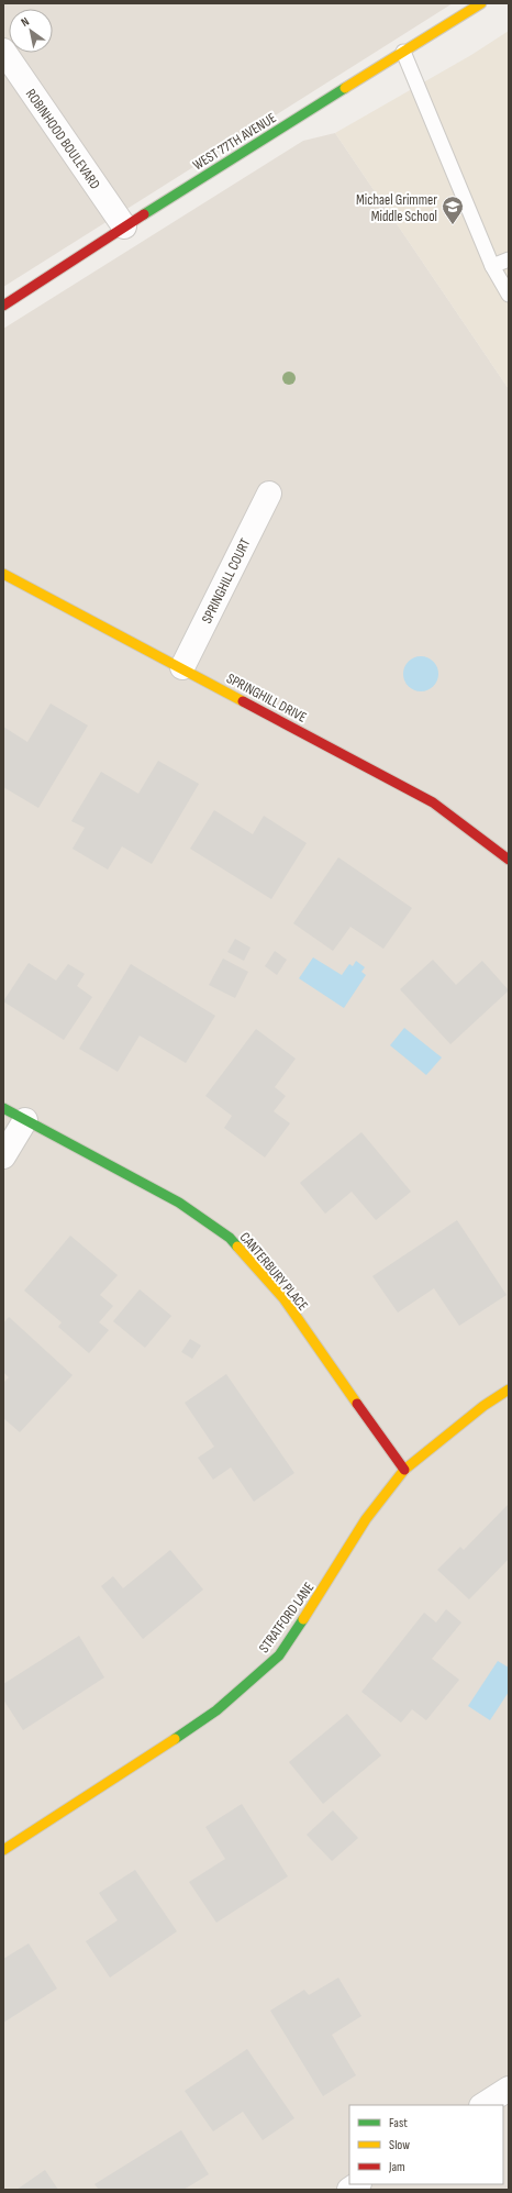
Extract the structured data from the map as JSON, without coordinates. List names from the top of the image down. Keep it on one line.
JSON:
{"streets":{"street":["ROBINHOOD BOULEVARD","WEST 77TH AVENUE","SPRINGHILL COURT","SPRINGHILL DRIVE","CANTERBURY PLACE","STRATFORD LANE"]},"crossings":[["ROBINHOOD BOULEVARD","WEST 77TH AVENUE"],["SPRINGHILL COURT","SPRINGHILL DRIVE"],["CANTERBURY PLACE","STRATFORD LANE"]],"places":{"school or university":["Michael Grimmer Middle School"]},"legend":["Fast","Slow","Jam"],"north":"top left"}
